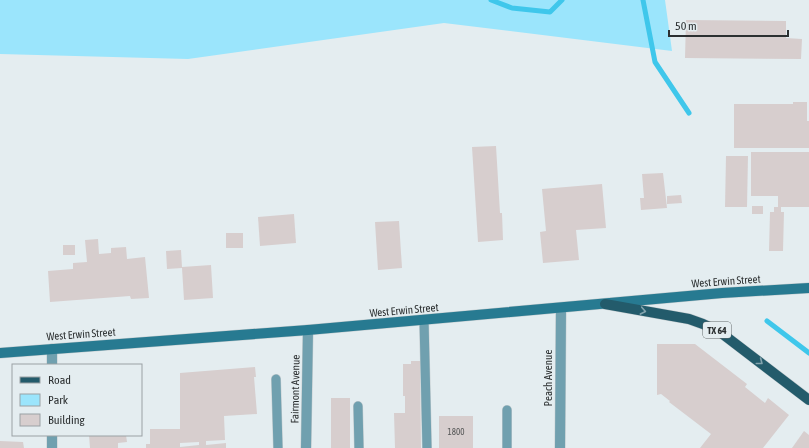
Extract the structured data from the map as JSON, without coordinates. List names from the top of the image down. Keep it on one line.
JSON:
{"streets":{"main road":["West Erwin Street","TX 64"],"street":["Peach Avenue","Fairmont Avenue"]},"crossings":[["West Erwin Street","TX 64"],["West Erwin Street","Peach Avenue"],["West Erwin Street","Fairmont Avenue"]],"house_numbers":["1800"],"legend":["Road","Park","Building"],"scale_bar":"50 m"}
